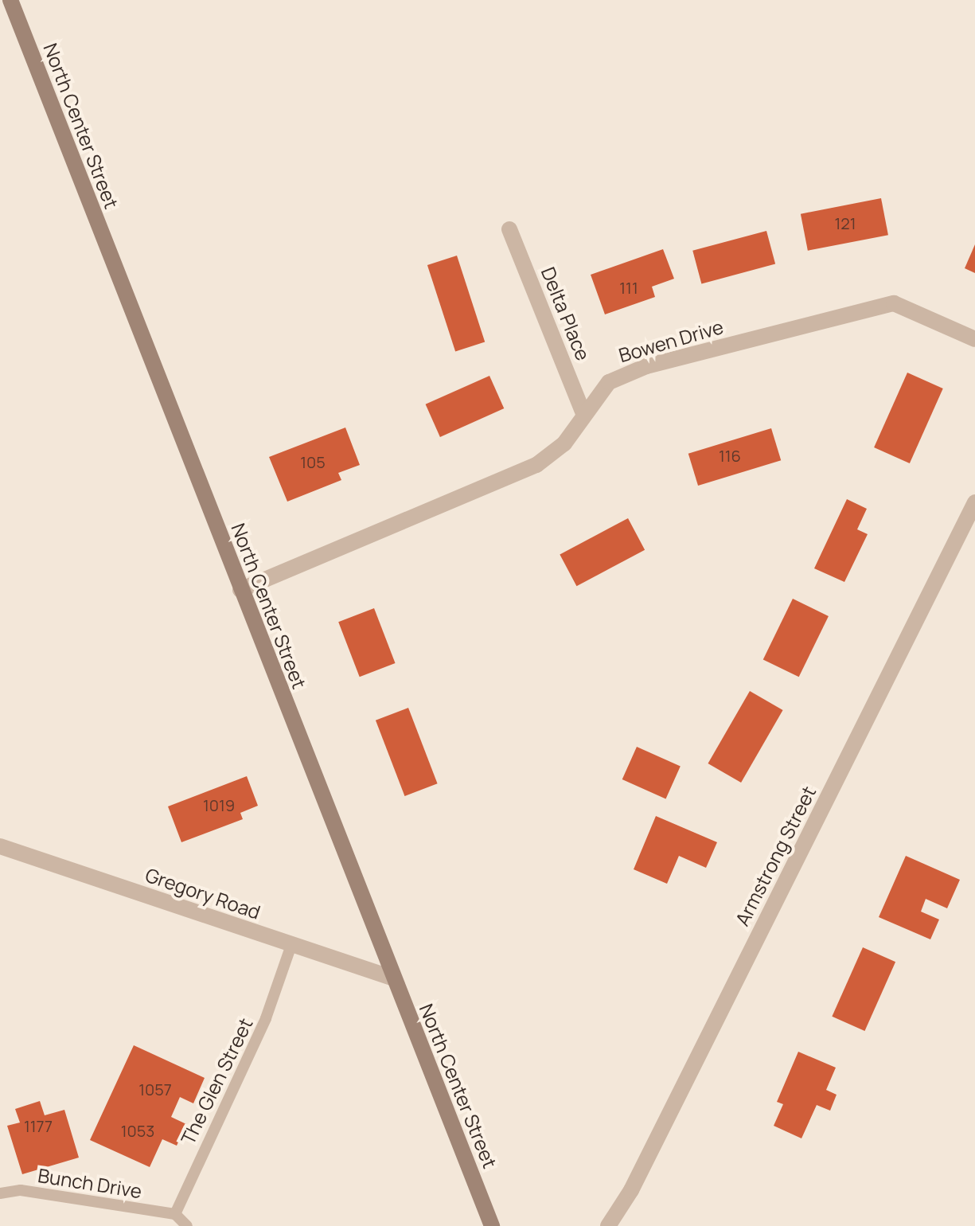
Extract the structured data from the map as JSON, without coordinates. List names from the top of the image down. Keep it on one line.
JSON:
{"streets":{"main road":["North Center Street"],"street":["Delta Place","Bowen Drive","Armstrong Street","Gregory Road"],"lane":["The Glen Street","Bunch Drive"]},"crossings":[["North Center Street","Bowen Drive"],["North Center Street","Gregory Road"],["Delta Place","Bowen Drive"],["Gregory Road","The Glen Street"],["The Glen Street","Bunch Drive"]],"house_numbers":["121","111","116","105","1019","1057","1177","1053"]}
